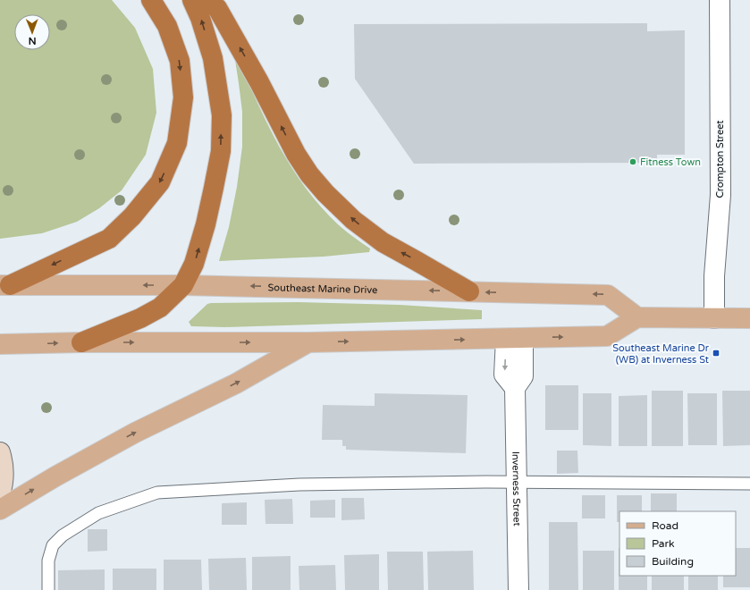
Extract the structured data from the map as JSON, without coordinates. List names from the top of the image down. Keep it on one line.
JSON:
{"streets":{"main road":["Southeast Marine Drive"],"street":["Crompton Street","Inverness Street"]},"places":{"other":["Fitness Town"],"transit":["Southeast Marine Dr (WB) at Inverness St"]},"legend":["Road","Park","Building"],"north":"bottom"}
